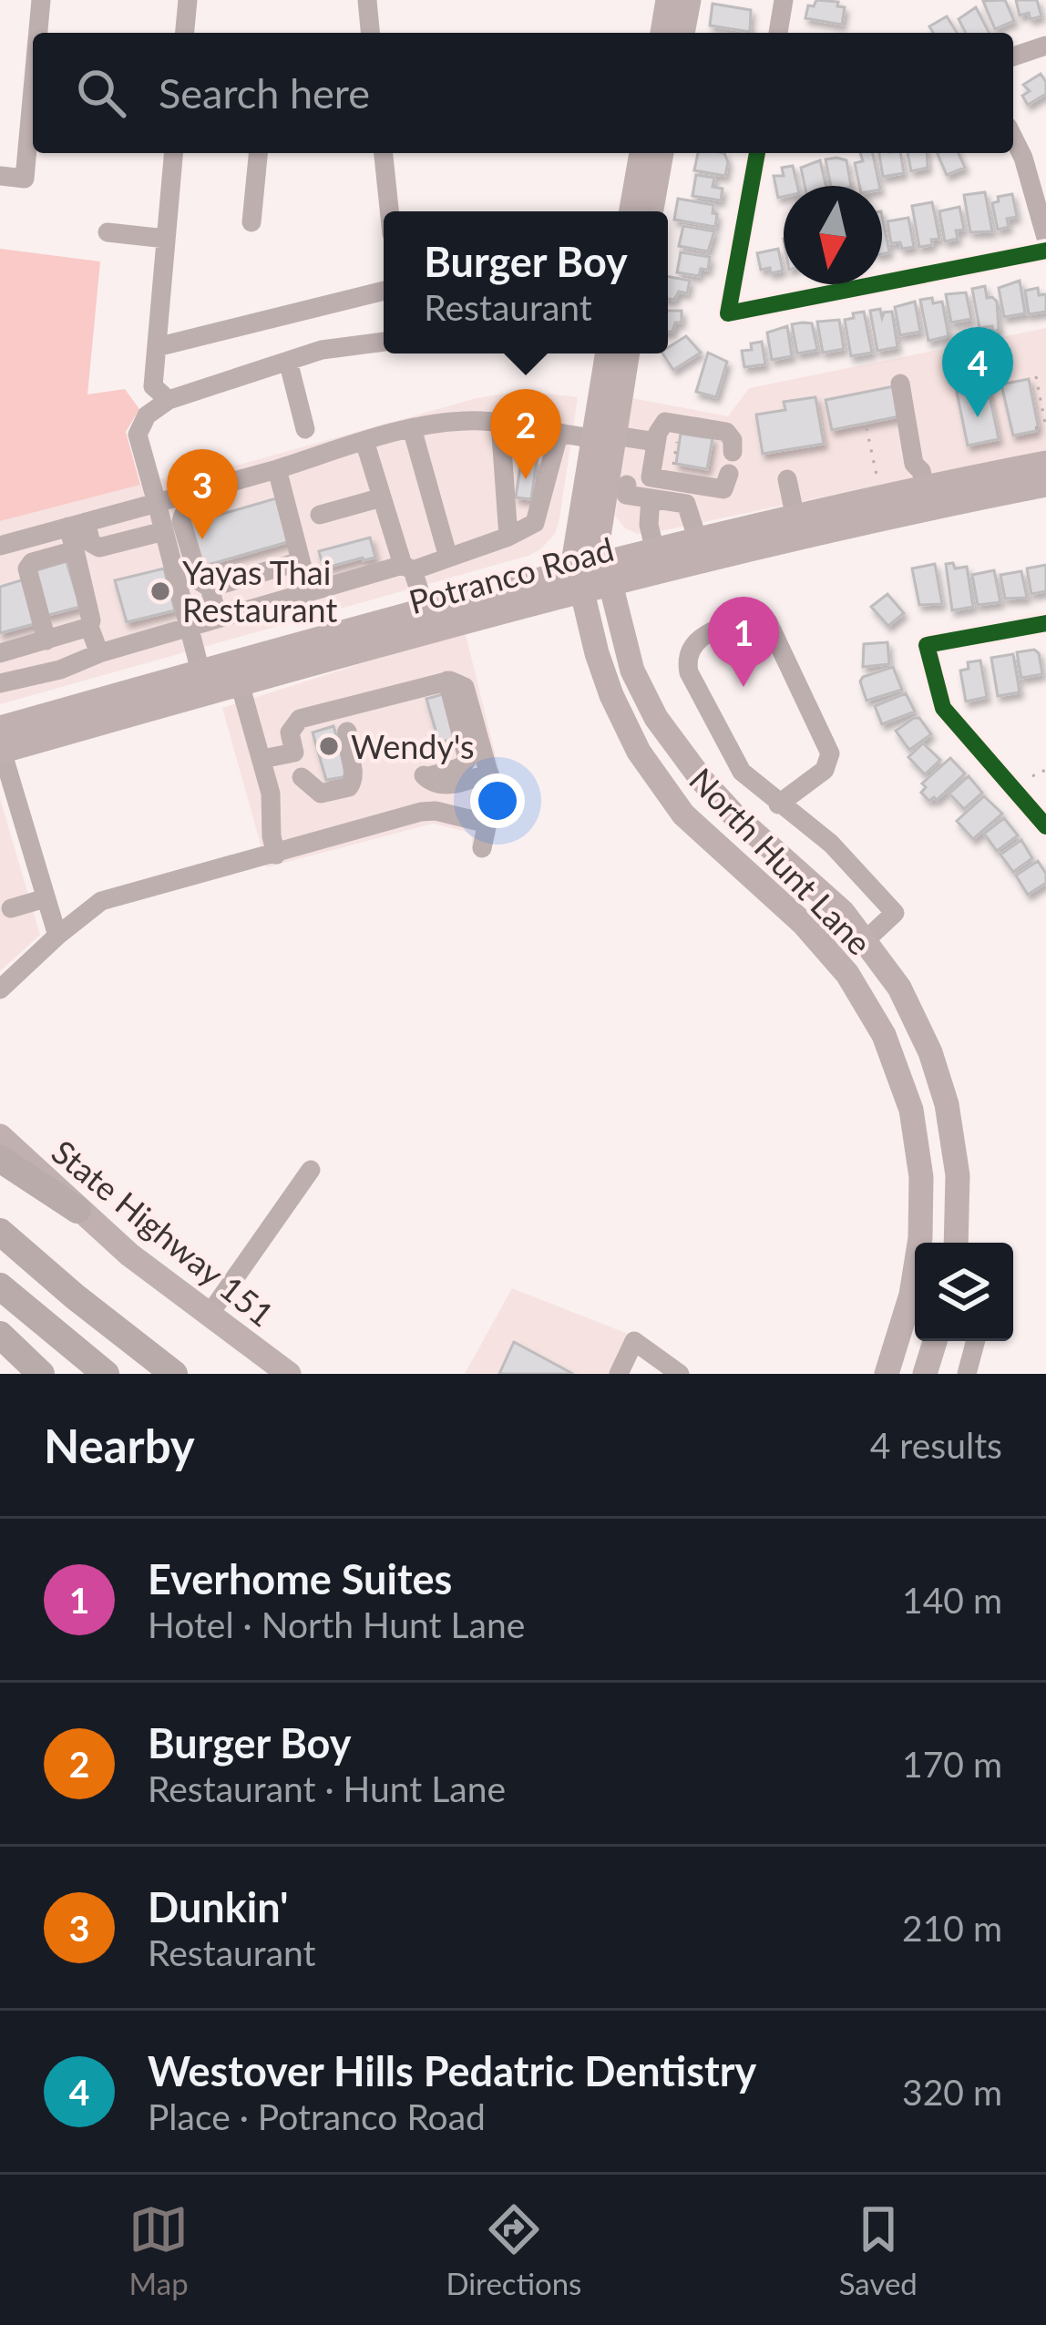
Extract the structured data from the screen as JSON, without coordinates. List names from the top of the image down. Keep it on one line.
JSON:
{"streets":{"main road":["Potranco Road","North Hunt Lane","State Highway 151"]},"crossings":[["Potranco Road","North Hunt Lane"]],"places":["Yayas Thai Restaurant","Wendy's"],"north":"bottom","page":{"search":"Search here","popup":["Burger Boy","Restaurant"],"pins":["4","2","3","1"],"heading":["Nearby","4 results"],"list":[{"mark":"1","name":"Everhome Suites","note":"Hotel · North Hunt Lane","value":"140 m"},{"mark":"2","name":"Burger Boy","note":"Restaurant · Hunt Lane","value":"170 m"},{"mark":"3","name":"Dunkin'","note":"Restaurant","value":"210 m"},{"mark":"4","name":"Westover Hills Pedatric Dentistry","note":"Place · Potranco Road","value":"320 m"}],"nav":["Map","Directions","Saved"]}}
